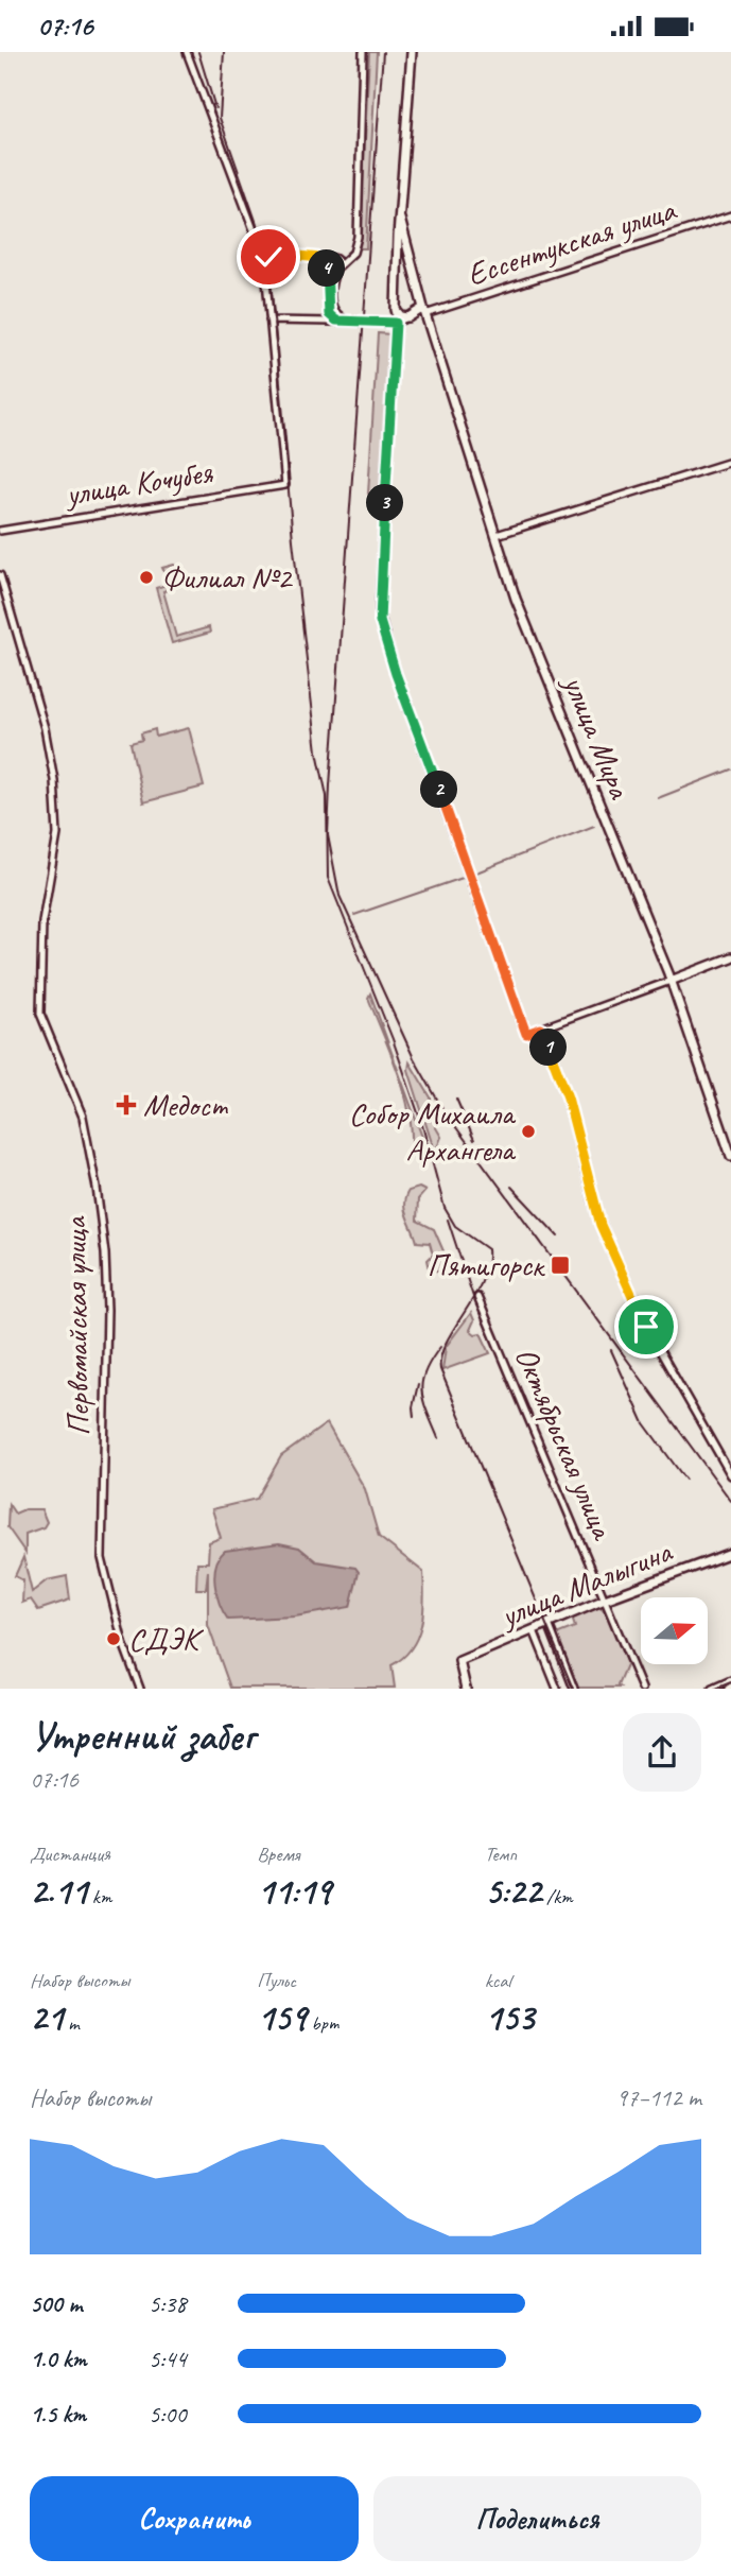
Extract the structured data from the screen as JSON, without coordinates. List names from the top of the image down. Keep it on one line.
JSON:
{"streets":{"main road":["улица Мира","улица Малыгина"],"street":["Ессентукская улица","улица Кочубея","Первомайская улица","Октябрьская улица"]},"crossings":[["Ессентукская улица","улица Мира"],["Октябрьская улица","улица Малыгина"]],"places":{"other":["Филиал №2","Собор Михаила Архангела","СДЭК"],"health":["Медост"],"transit":["Пятигорск"]},"north":"right","page":{"status":"07:16","pins":["4","3","2","1"],"heading":["Утренний забег","07:16"],"stats":[["Дистанция","2.11 km"],["Время","11:19"],["Темп","5:22 /km"],["Набор высоты","21 m"],["Пульс","159 bpm"],["kcal","153"]],"chart":["Набор высоты","97–112 m"],"list":[{"name":"500 m","note":"5:38"},{"name":"1.0 km","note":"5:44"},{"name":"1.5 km","note":"5:00"}],"buttons":["Сохранить","Поделиться"]}}
